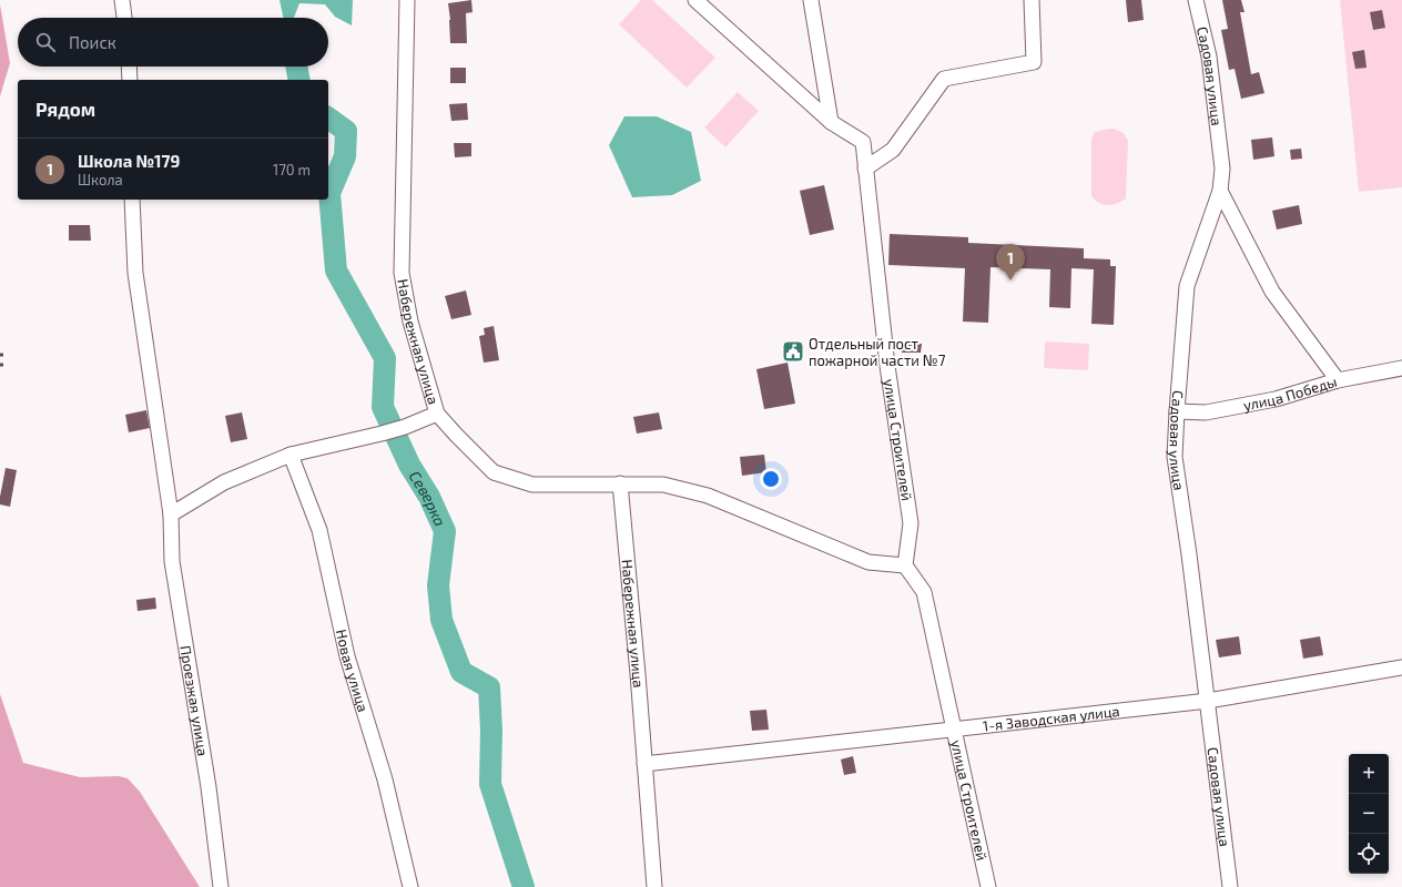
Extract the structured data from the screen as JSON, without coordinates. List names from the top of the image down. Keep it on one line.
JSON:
{"streets":{"street":["Садовая улица","Набережная улица","улица Победы","улица Строителей","Новая улица","Проезжая улица","1-я Заводская улица"]},"crossings":[["Садовая улица","улица Победы"],["Садовая улица","1-я Заводская улица"],["Набережная улица","1-я Заводская улица"],["улица Строителей","1-я Заводская улица"]],"water":["Северка"],"places":{"public building":["Отдельный пост пожарной части №7"]},"page":{"search":"Поиск","heading":"Рядом","list":[{"mark":"1","name":"Школа №179","note":"Школа","value":"170 m"}],"pins":"1","map_buttons":["+","−"]}}
